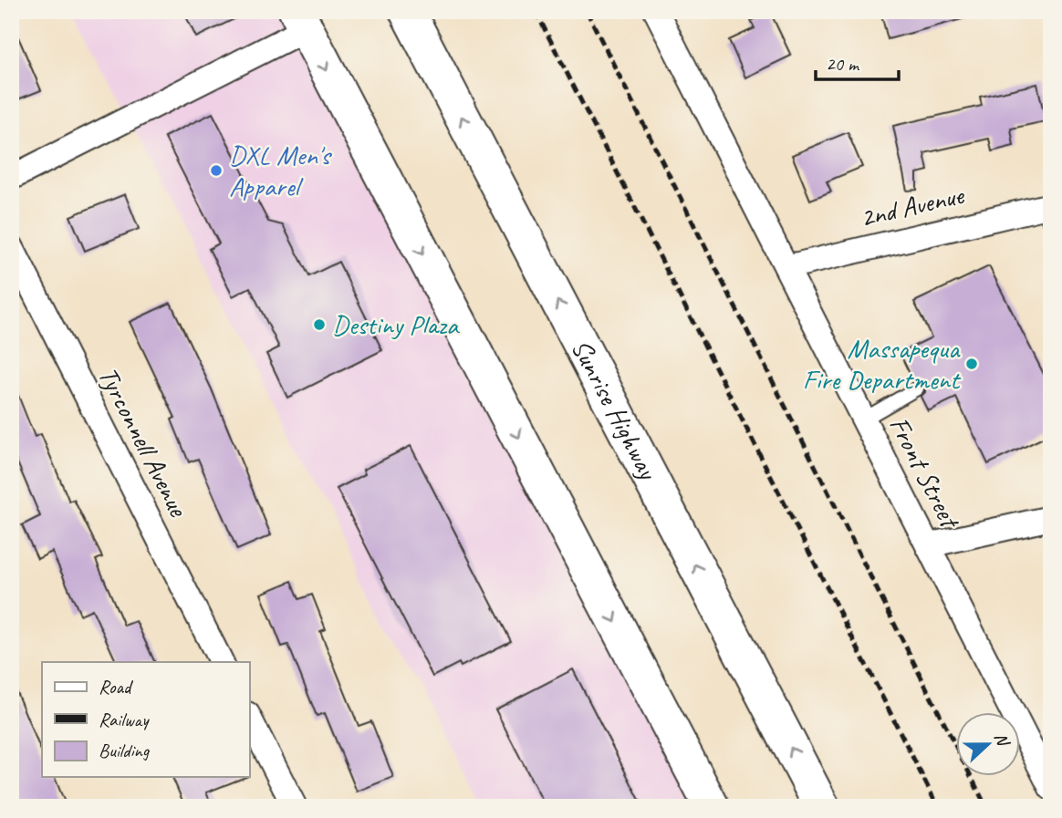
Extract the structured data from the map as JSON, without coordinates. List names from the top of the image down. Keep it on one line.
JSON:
{"streets":{"highway":["Sunrise Highway"],"street":["2nd Avenue","Tyrconnell Avenue","Front Street"]},"crossings":[["2nd Avenue","Front Street"]],"places":["DXL Men's Apparel","Destiny Plaza","Massapequa Fire Department"],"legend":["Road","Railway","Building"],"scale_bar":"20 m","north":"right"}
